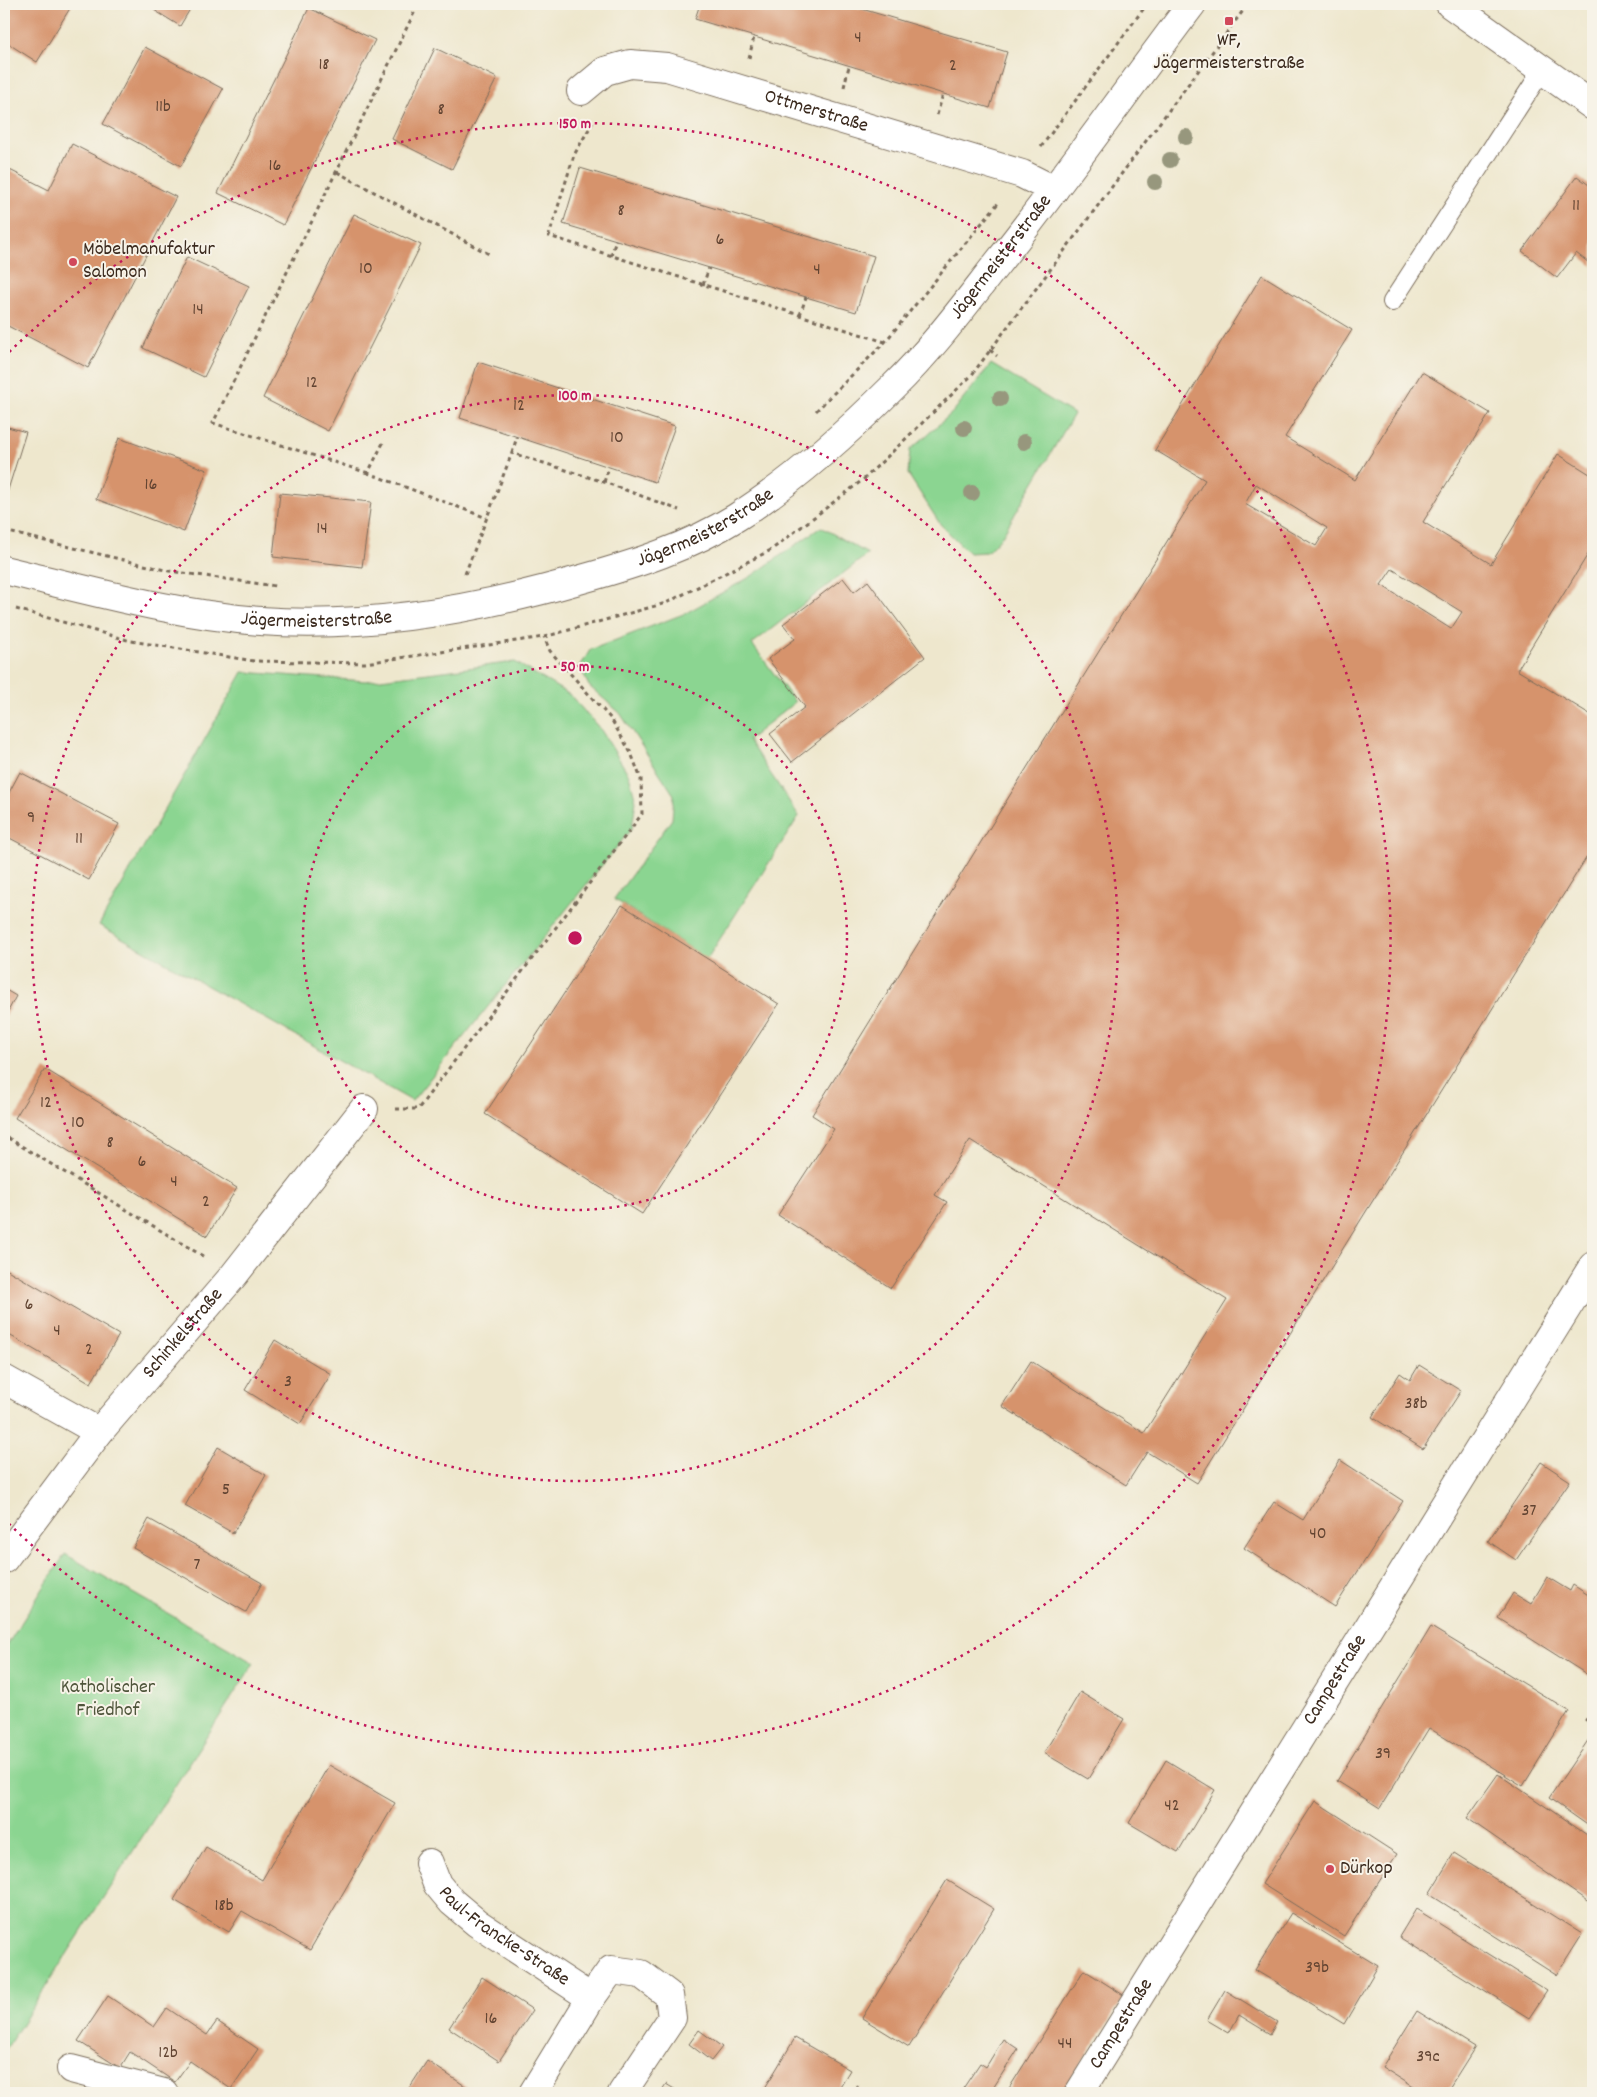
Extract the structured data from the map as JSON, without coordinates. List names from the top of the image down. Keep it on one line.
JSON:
{"streets":{"street":["Ottmerstraße","Jägermeisterstraße","Schinkelstraße","Campestraße","Paul-Francke-Straße"]},"crossings":[["Ottmerstraße","Jägermeisterstraße"]],"parks":["Katholischer Friedhof"],"places":{"transit":["WF, Jägermeisterstraße"],"other":["Möbelmanufaktur Salomon","Dürkop"]},"house_numbers":["4","18","2","11b","8","16","11","8","6","10","4","14","12","12","10","16","14","9","11","12","10","8","6","4","2","6","4","2","3","38b","5","37","40","7","39","42","18b","39b","16","44","12b","39c"],"rings":["150 m","100 m","50 m"]}
